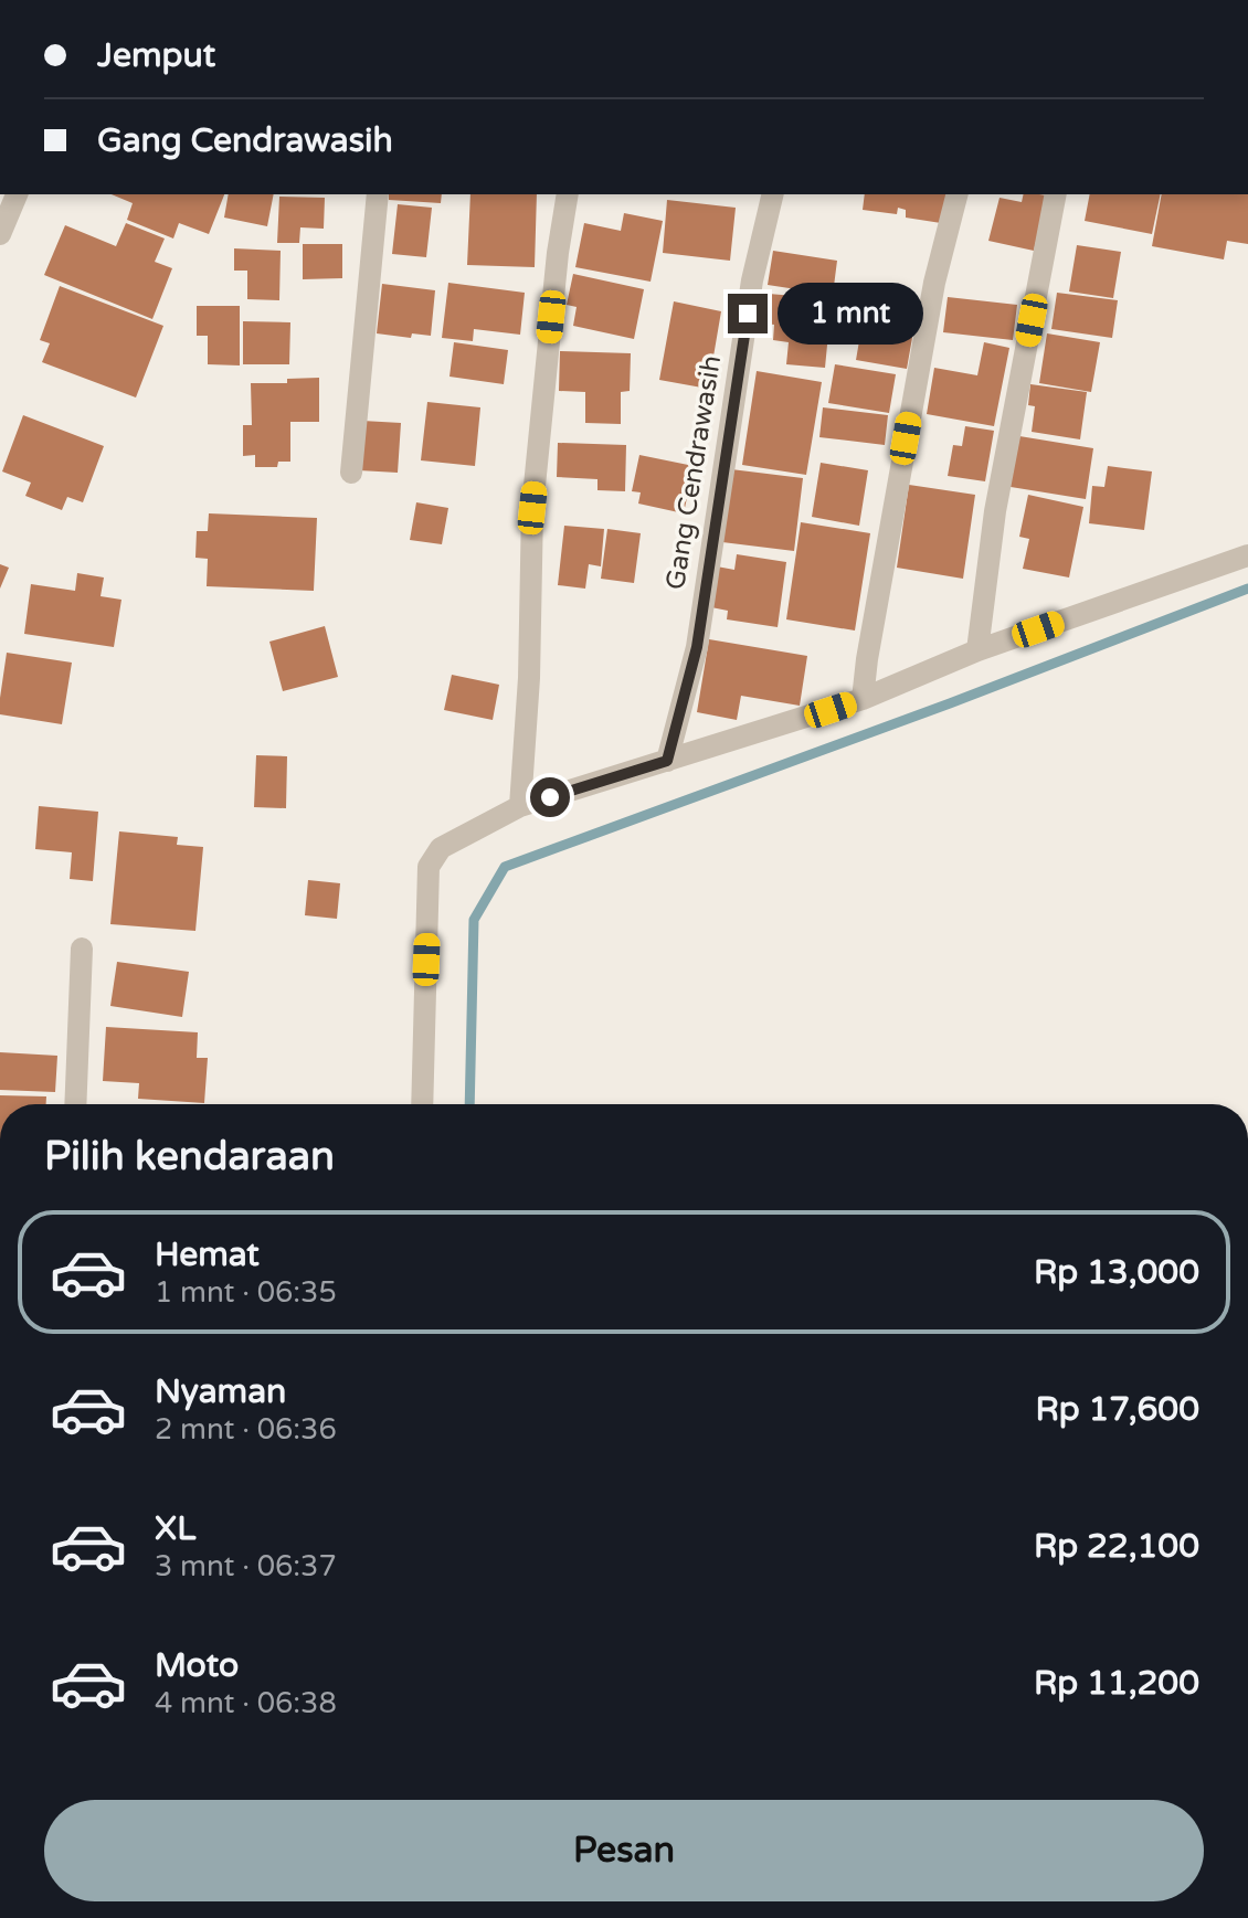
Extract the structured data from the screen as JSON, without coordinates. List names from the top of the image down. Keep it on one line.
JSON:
{"streets":{"street":["Gang Cendrawasih"]},"page":{"banner":["Jemput","Gang Cendrawasih"],"bubble":"1 mnt","heading":"Pilih kendaraan","list":[{"name":"Hemat","note":"1 mnt · 06:35","value":"Rp 13,000"},{"name":"Nyaman","note":"2 mnt · 06:36","value":"Rp 17,600"},{"name":"XL","note":"3 mnt · 06:37","value":"Rp 22,100"},{"name":"Moto","note":"4 mnt · 06:38","value":"Rp 11,200"}],"buttons":"Pesan"}}
